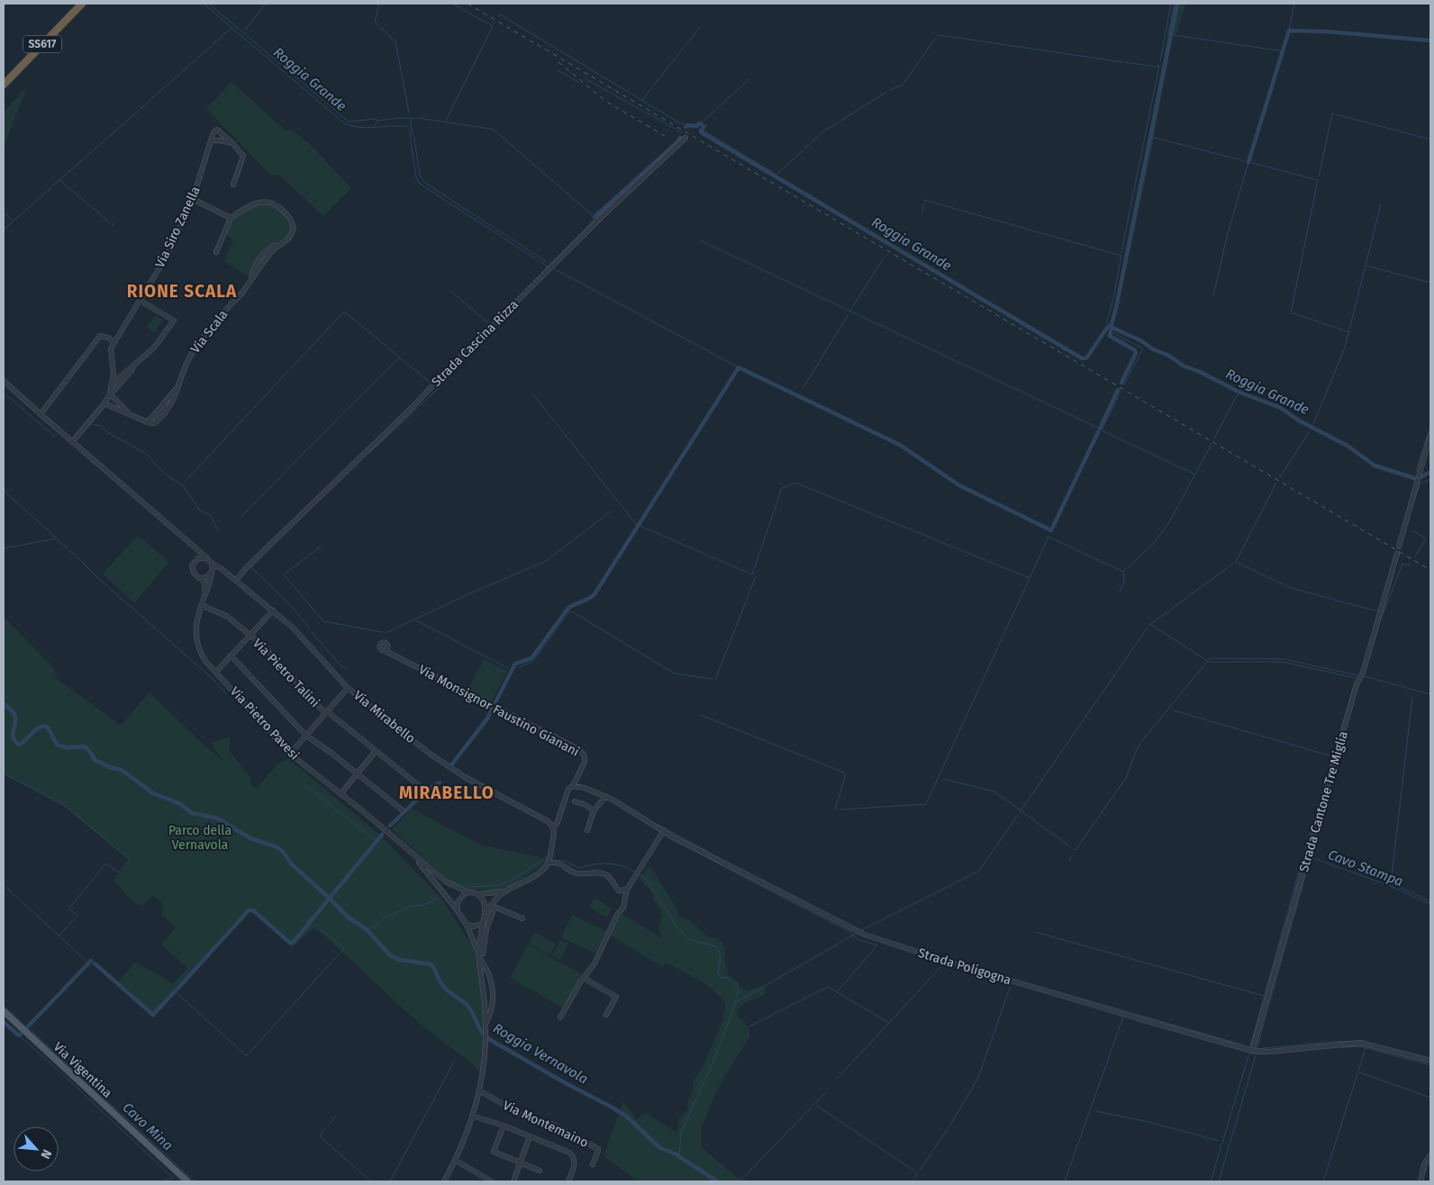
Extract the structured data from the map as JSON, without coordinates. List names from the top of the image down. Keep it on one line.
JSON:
{"streets":{"highway":["SS617"],"main road":["Via Vigentina"],"street":["Via Siro Zanella","Via Scala","Strada Cascina Rizza","Via Pietro Talini","Via Monsignor Faustino Gianani","Via Mirabello","Via Pietro Pavesi","Strada Cantone Tre Miglia","Strada Poligogna","Via Montemaino"]},"crossings":[["Strada Cascina Rizza","Via Mirabello"],["Via Pietro Talini","Via Pietro Pavesi"],["Via Monsignor Faustino Gianani","Strada Poligogna"],["Via Mirabello","Via Pietro Pavesi"],["Strada Cantone Tre Miglia","Strada Poligogna"]],"districts":["RIONE SCALA","MIRABELLO"],"water":["Roggia Grande","Cavo Stampa","Roggia Vernavola","Cavo Mina"],"parks":["Parco della Vernavola"],"north":"bottom right"}
